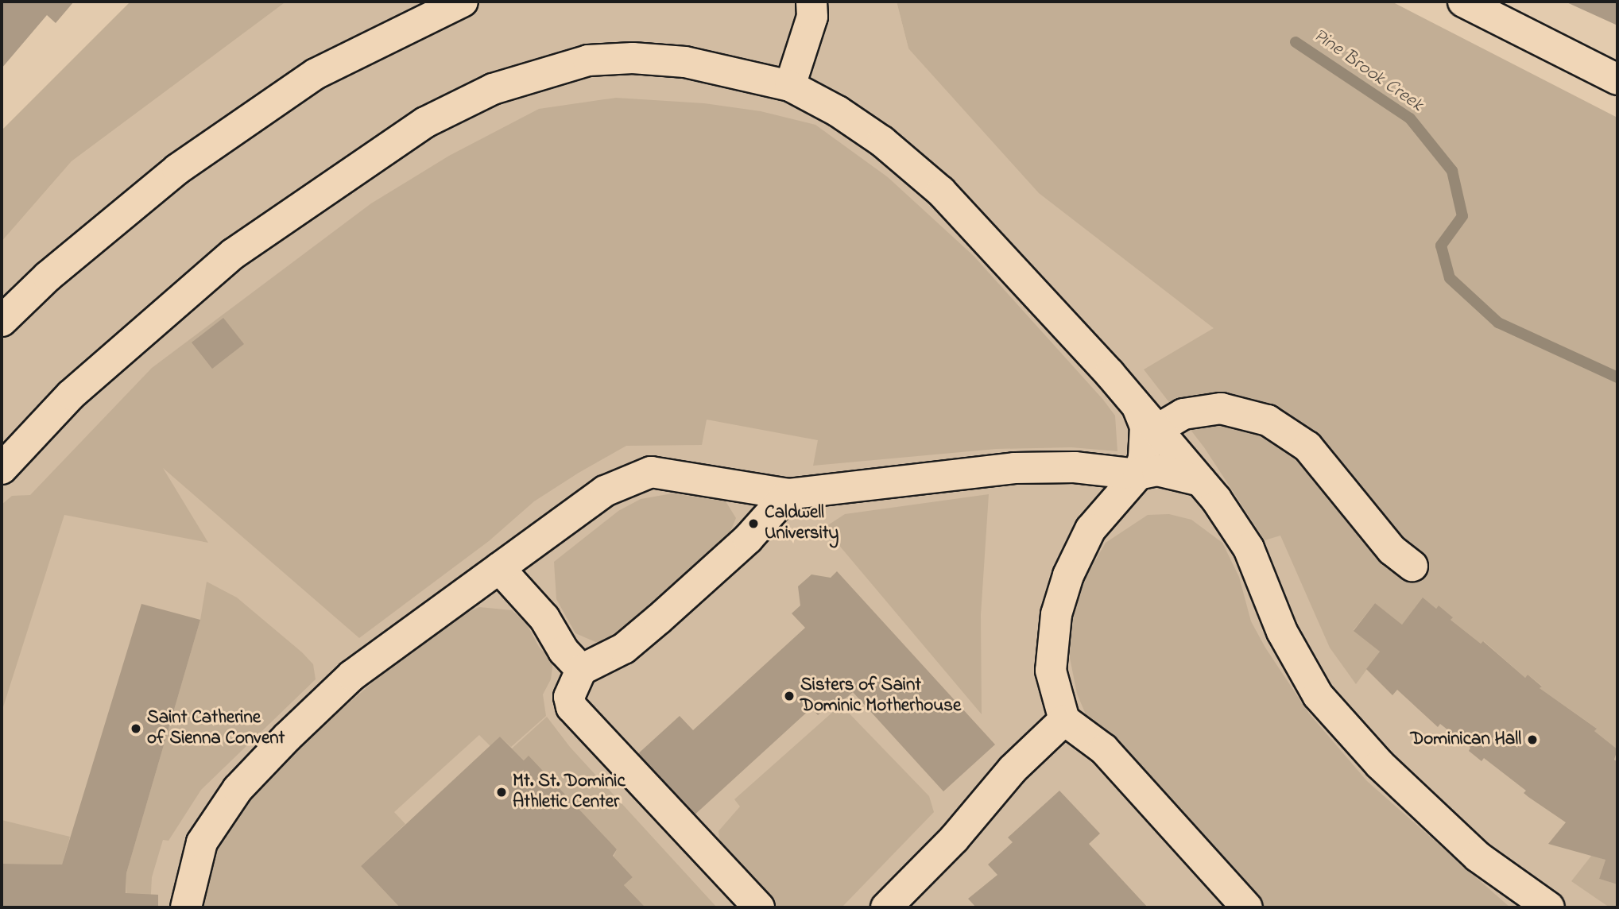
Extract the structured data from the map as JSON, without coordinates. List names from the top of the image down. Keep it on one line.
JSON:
{"water":["Pine Brook Creek"],"places":["Caldwell University","Sisters of Saint Dominic Motherhouse","Saint Catherine of Sienna Convent","Dominican Hall","Mt. St. Dominic Athletic Center"]}
